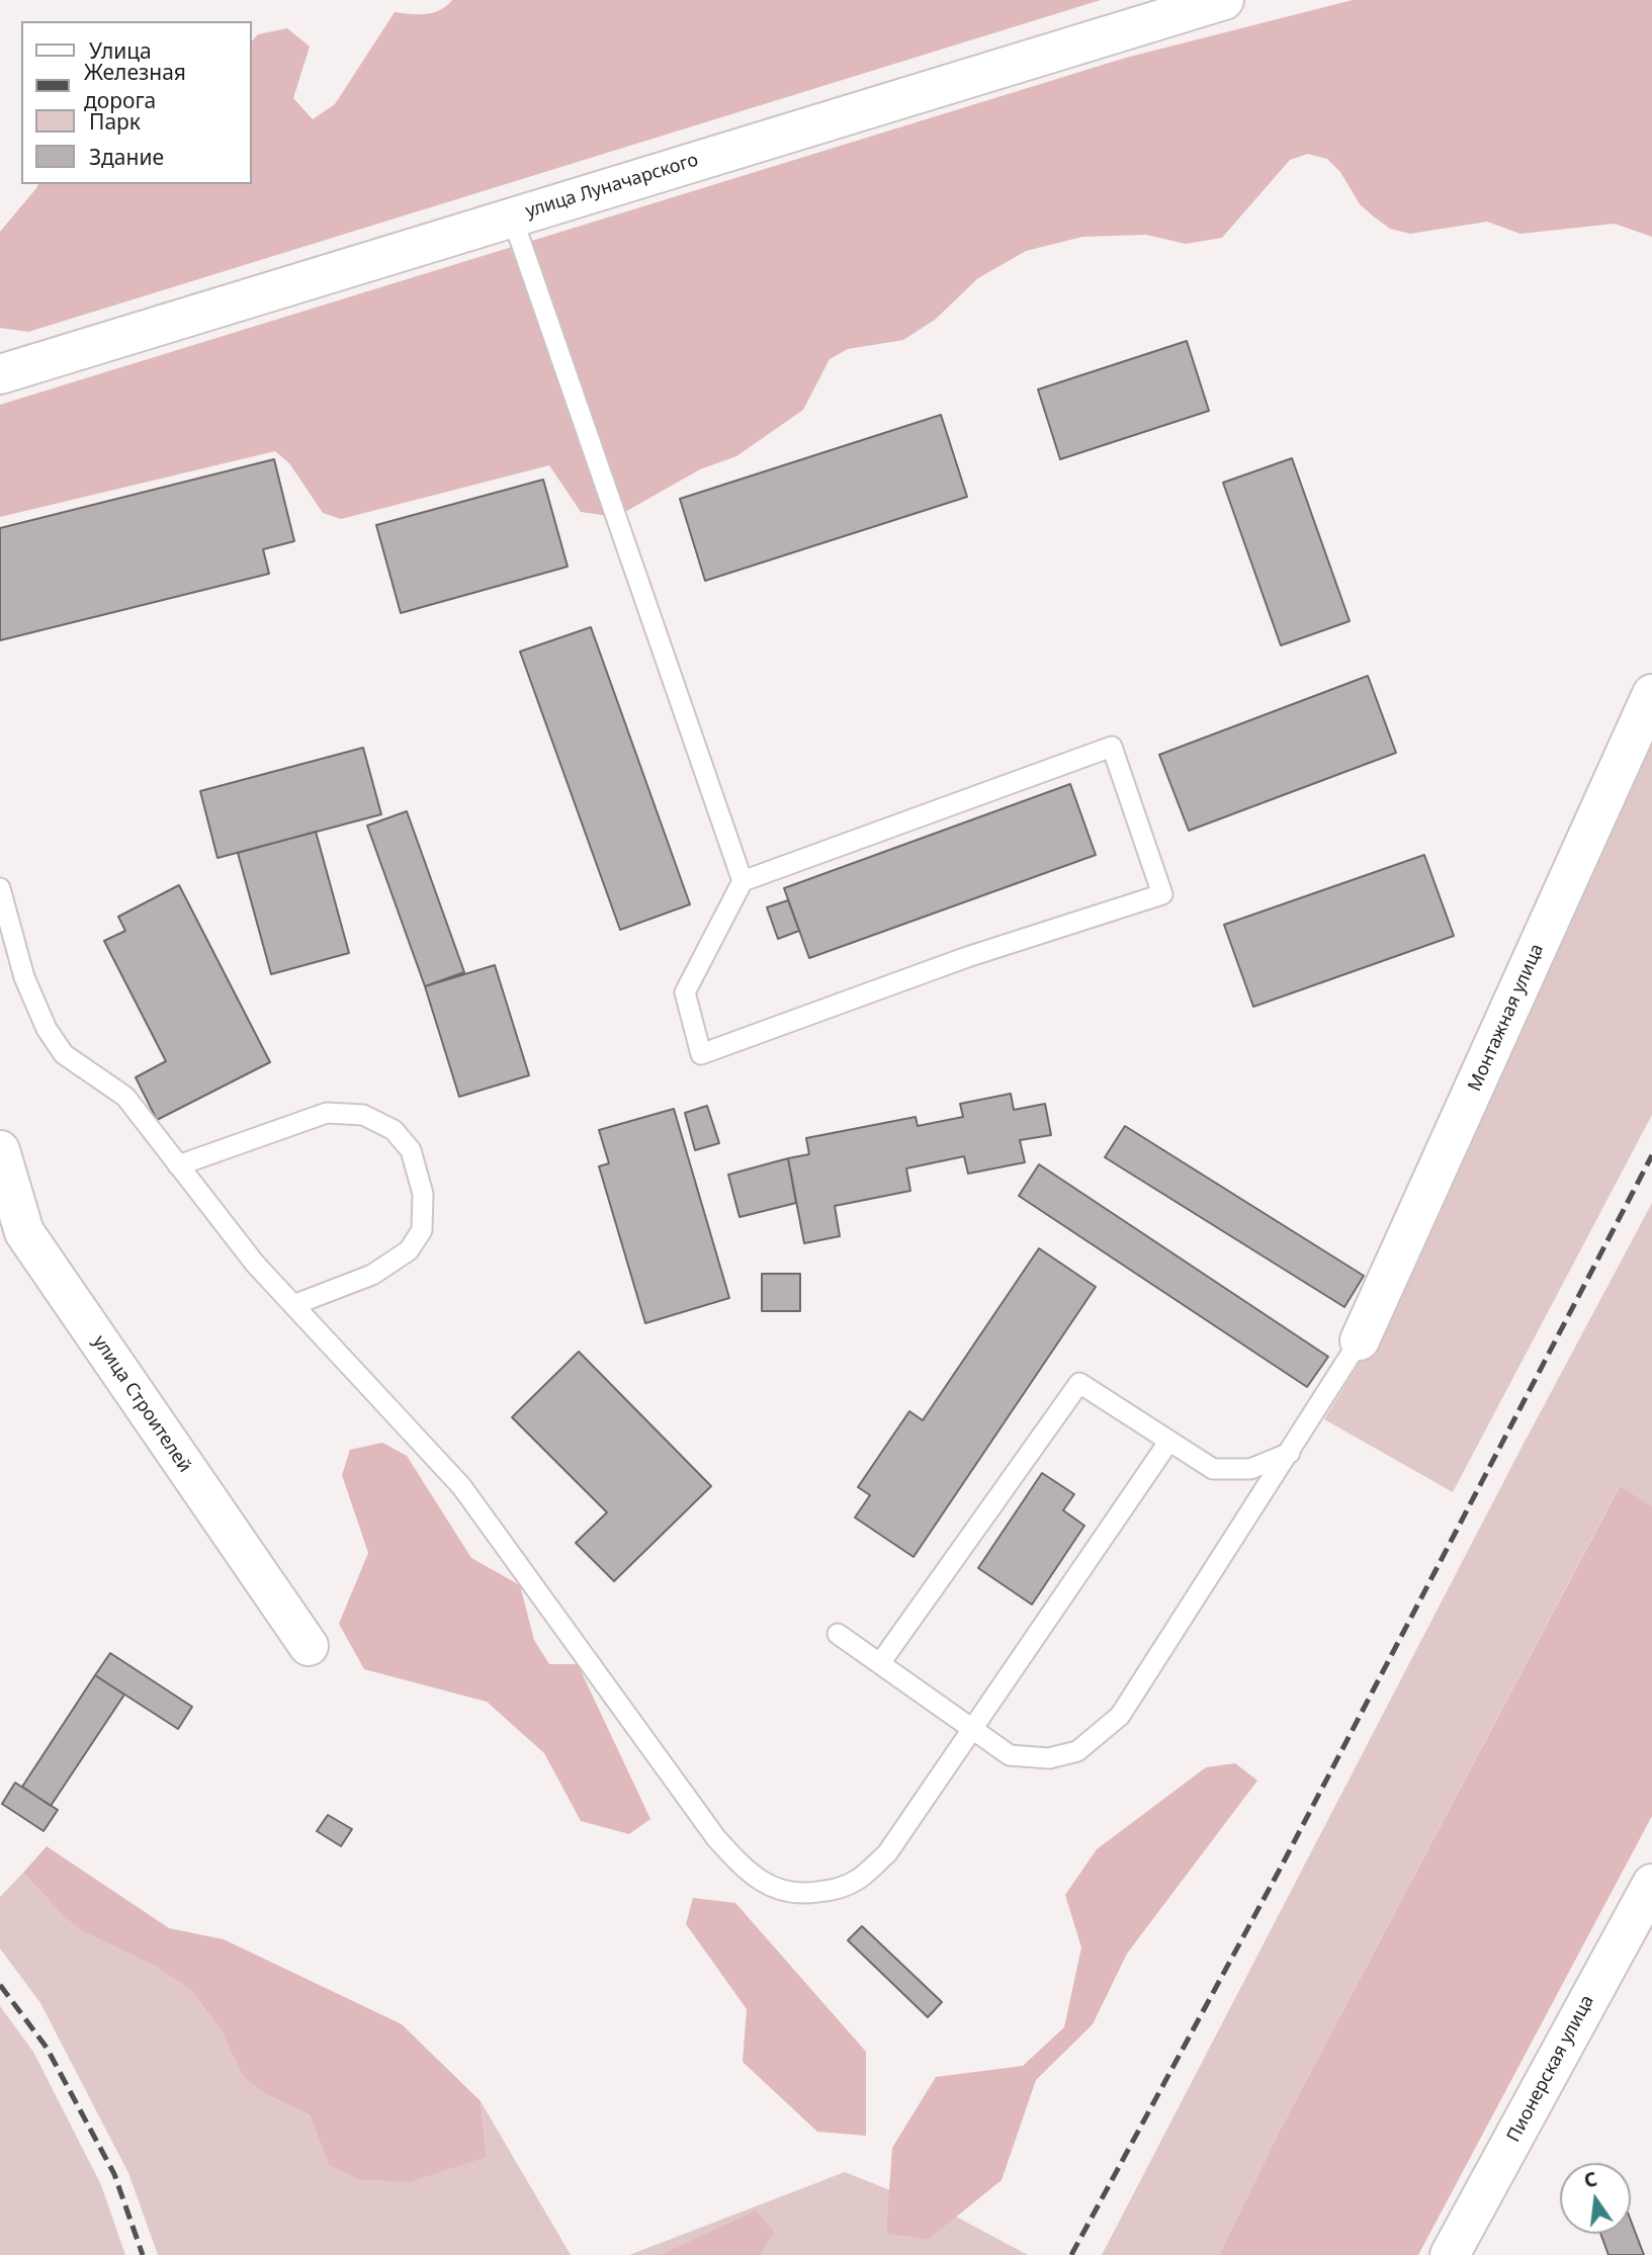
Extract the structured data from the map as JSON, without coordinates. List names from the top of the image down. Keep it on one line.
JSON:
{"streets":{"main road":["улица Луначарского","Монтажная улица","улица Строителей","Пионерская улица"]},"legend":["Улица","Железная дорога","Парк","Здание"],"north":"top"}
